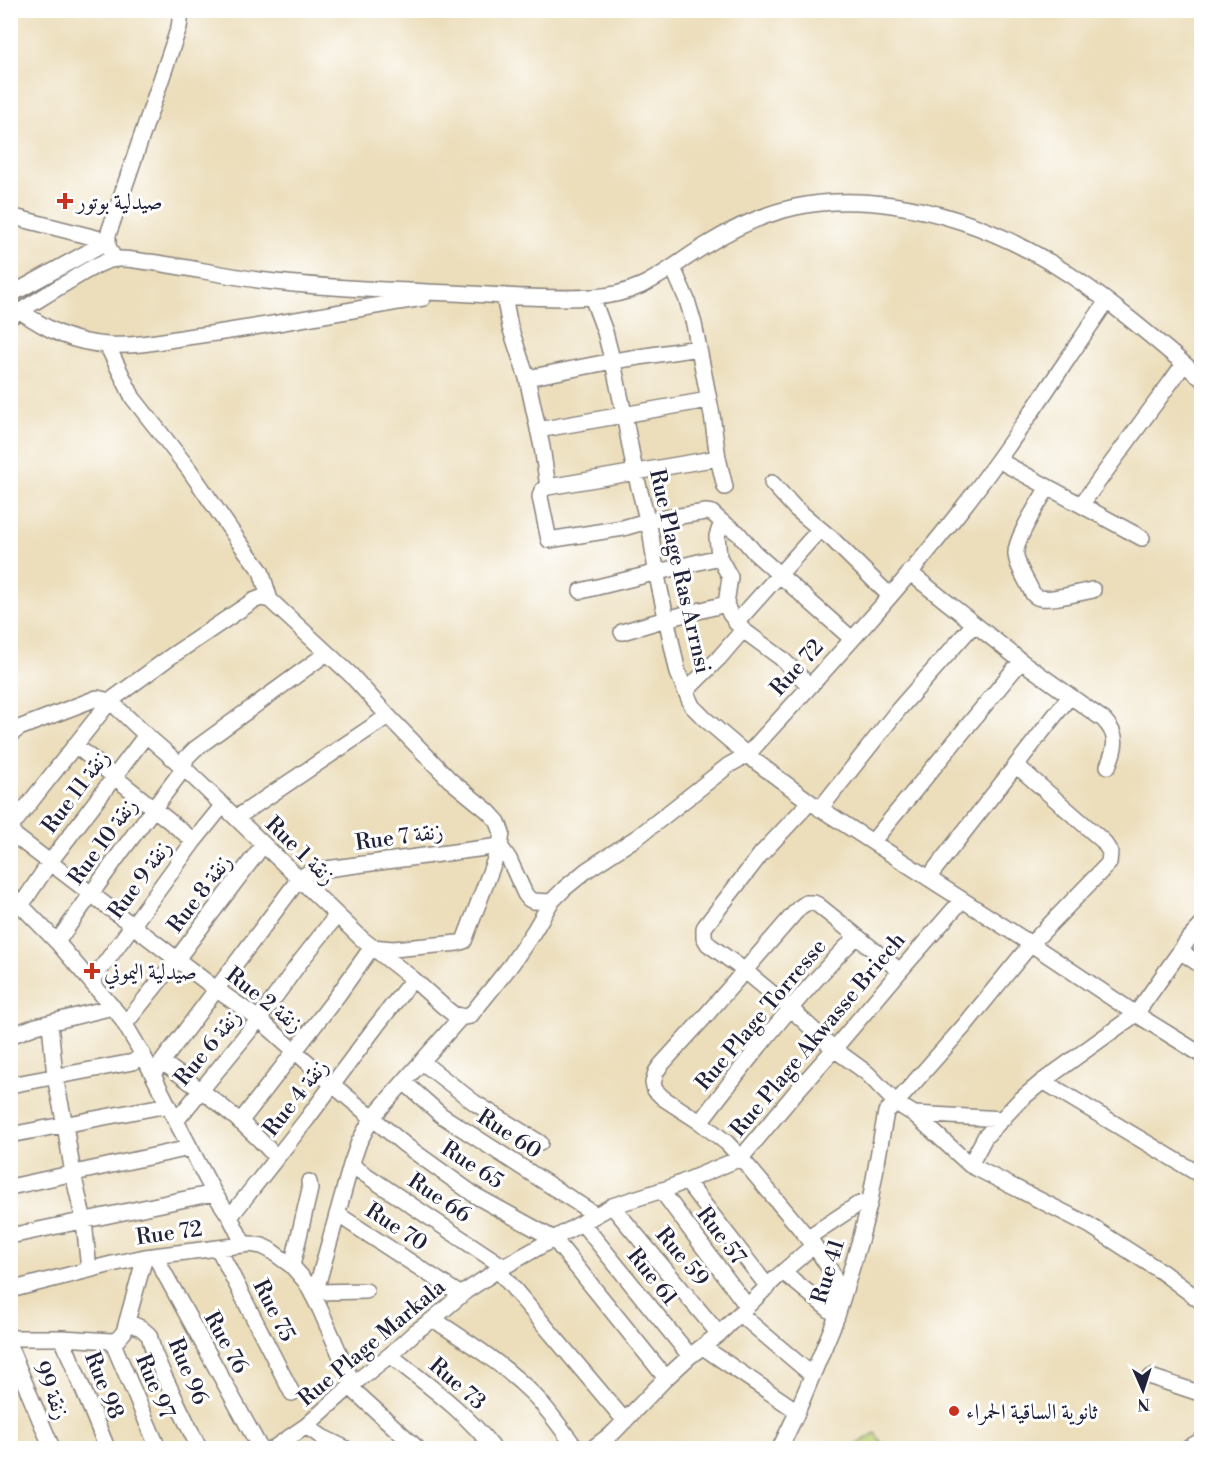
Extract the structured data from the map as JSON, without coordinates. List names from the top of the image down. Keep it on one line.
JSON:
{"streets":{"street":["Rue Plage Ras Arrnsi","Rue 72","Rue 11 زنقة","Rue 7 زنقة","Rue 10 زنقة","Rue 1 زنقة","Rue 9 زنقة","Rue 8 زنقة","Rue 2 زنقة","Rue Plage Torresse","Rue Plage Akwasse Briech","Rue 6 زنقة","Rue 4 زنقة","Rue 60","Rue 65","Rue 66","Rue 70","Rue 57","Rue 59","Rue 41","Rue 61","Rue 75","Rue 76","Rue Plage Markala","Rue 96","Rue 73","Rue 98","Rue 97","زنقة 99"]},"crossings":[["Rue Plage Ras Arrnsi","Rue 72"],["Rue Plage Ras Arrnsi","Rue Plage Akwasse Briech"],["Rue Plage Ras Arrnsi","Rue 41"],["Rue 72","Rue 1 زنقة"],["Rue 72","Rue 2 زنقة"],["Rue 72","Rue 60"],["Rue 72","Rue 65"],["Rue 72","Rue 66"],["Rue 72","Rue 70"],["Rue 72","Rue 75"],["Rue 72","Rue 76"],["Rue 72","Rue Plage Markala"],["Rue 11 زنقة","Rue 1 زنقة"],["Rue 11 زنقة","Rue 2 زنقة"],["Rue 7 زنقة","Rue 1 زنقة"],["Rue 10 زنقة","Rue 1 زنقة"],["Rue 10 زنقة","Rue 2 زنقة"],["Rue 1 زنقة","Rue 9 زنقة"],["Rue 1 زنقة","Rue 8 زنقة"],["Rue 1 زنقة","Rue 6 زنقة"],["Rue 1 زنقة","Rue 4 زنقة"],["Rue 9 زنقة","Rue 2 زنقة"],["Rue 8 زنقة","Rue 2 زنقة"],["Rue 2 زنقة","Rue 6 زنقة"],["Rue 2 زنقة","Rue 4 زنقة"],["Rue 2 زنقة","Rue 65"],["Rue Plage Akwasse Briech","Rue 60"],["Rue Plage Akwasse Briech","Rue 65"],["Rue Plage Akwasse Briech","Rue 66"],["Rue Plage Akwasse Briech","Rue 57"],["Rue Plage Akwasse Briech","Rue 59"],["Rue Plage Akwasse Briech","Rue 61"],["Rue Plage Akwasse Briech","Rue Plage Markala"],["Rue 66","Rue Plage Markala"],["Rue 70","Rue Plage Markala"],["Rue 41","Rue 61"],["Rue Plage Markala","Rue 73"]],"places":{"health":["صيدلية بوتور","صيدلية اليموني"],"other":["ثانوية الساقية الحمراء"]},"north":"bottom"}
